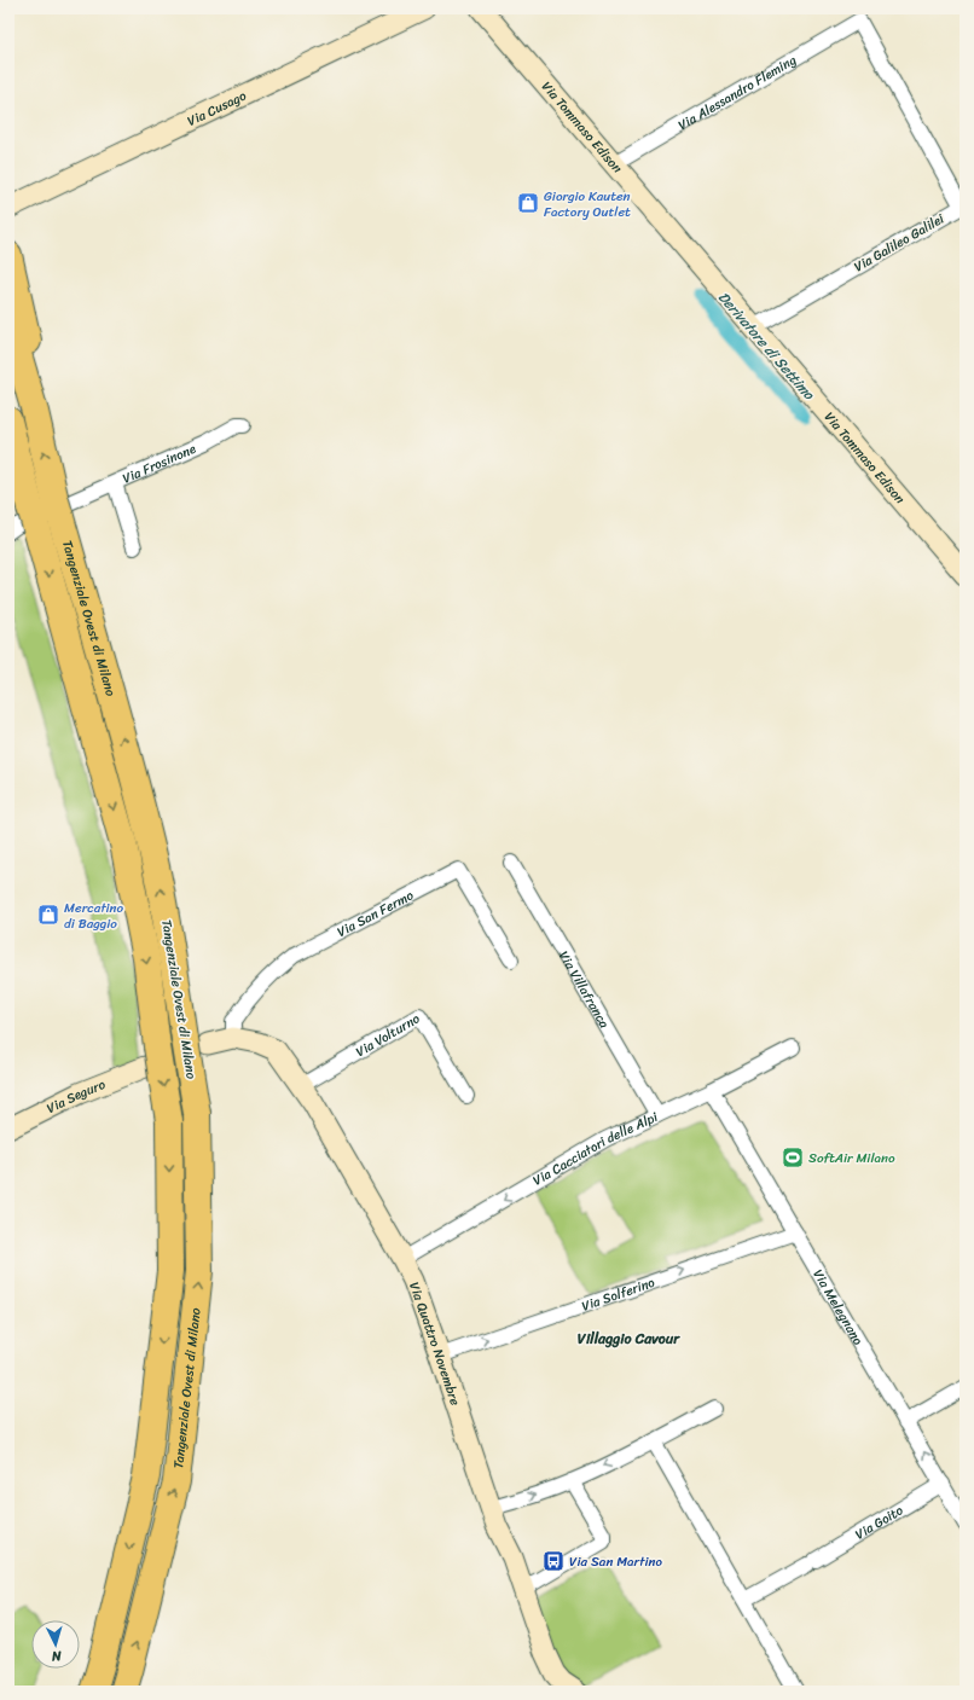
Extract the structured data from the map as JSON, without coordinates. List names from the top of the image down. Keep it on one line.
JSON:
{"streets":{"highway":["Tangenziale Ovest di Milano"],"street":["Via Alessandro Fleming","Via Cusago","Via Tommaso Edison","Via Galileo Galilei","Via Frosinone","Via San Fermo","Via Villafranca","Via Volturno","Via Seguro","Via Cacciatori delle Alpi","Via Solferino","Via Melegnano","Via Quattro Novembre","Via Goito"]},"crossings":[["Via Alessandro Fleming","Via Tommaso Edison"],["Via Alessandro Fleming","Via Galileo Galilei"],["Via Tommaso Edison","Via Galileo Galilei"],["Via Frosinone","Tangenziale Ovest di Milano"],["Tangenziale Ovest di Milano","Via Seguro"],["Via San Fermo","Via Quattro Novembre"],["Via Villafranca","Via Cacciatori delle Alpi"],["Via Volturno","Via Quattro Novembre"],["Via Cacciatori delle Alpi","Via Melegnano"],["Via Cacciatori delle Alpi","Via Quattro Novembre"],["Via Solferino","Via Melegnano"],["Via Solferino","Via Quattro Novembre"],["Via Melegnano","Via Goito"]],"one_way":["Via Cacciatori delle Alpi","Via Solferino"],"districts":["Villaggio Cavour"],"water":["Derivatore di Settimo"],"places":{"shop":["Giorgio Kauten Factory Outlet","Mercatino di Baggio"],"sports":["SoftAir Milano"],"bus stop":["Via San Martino"]},"north":"bottom"}
